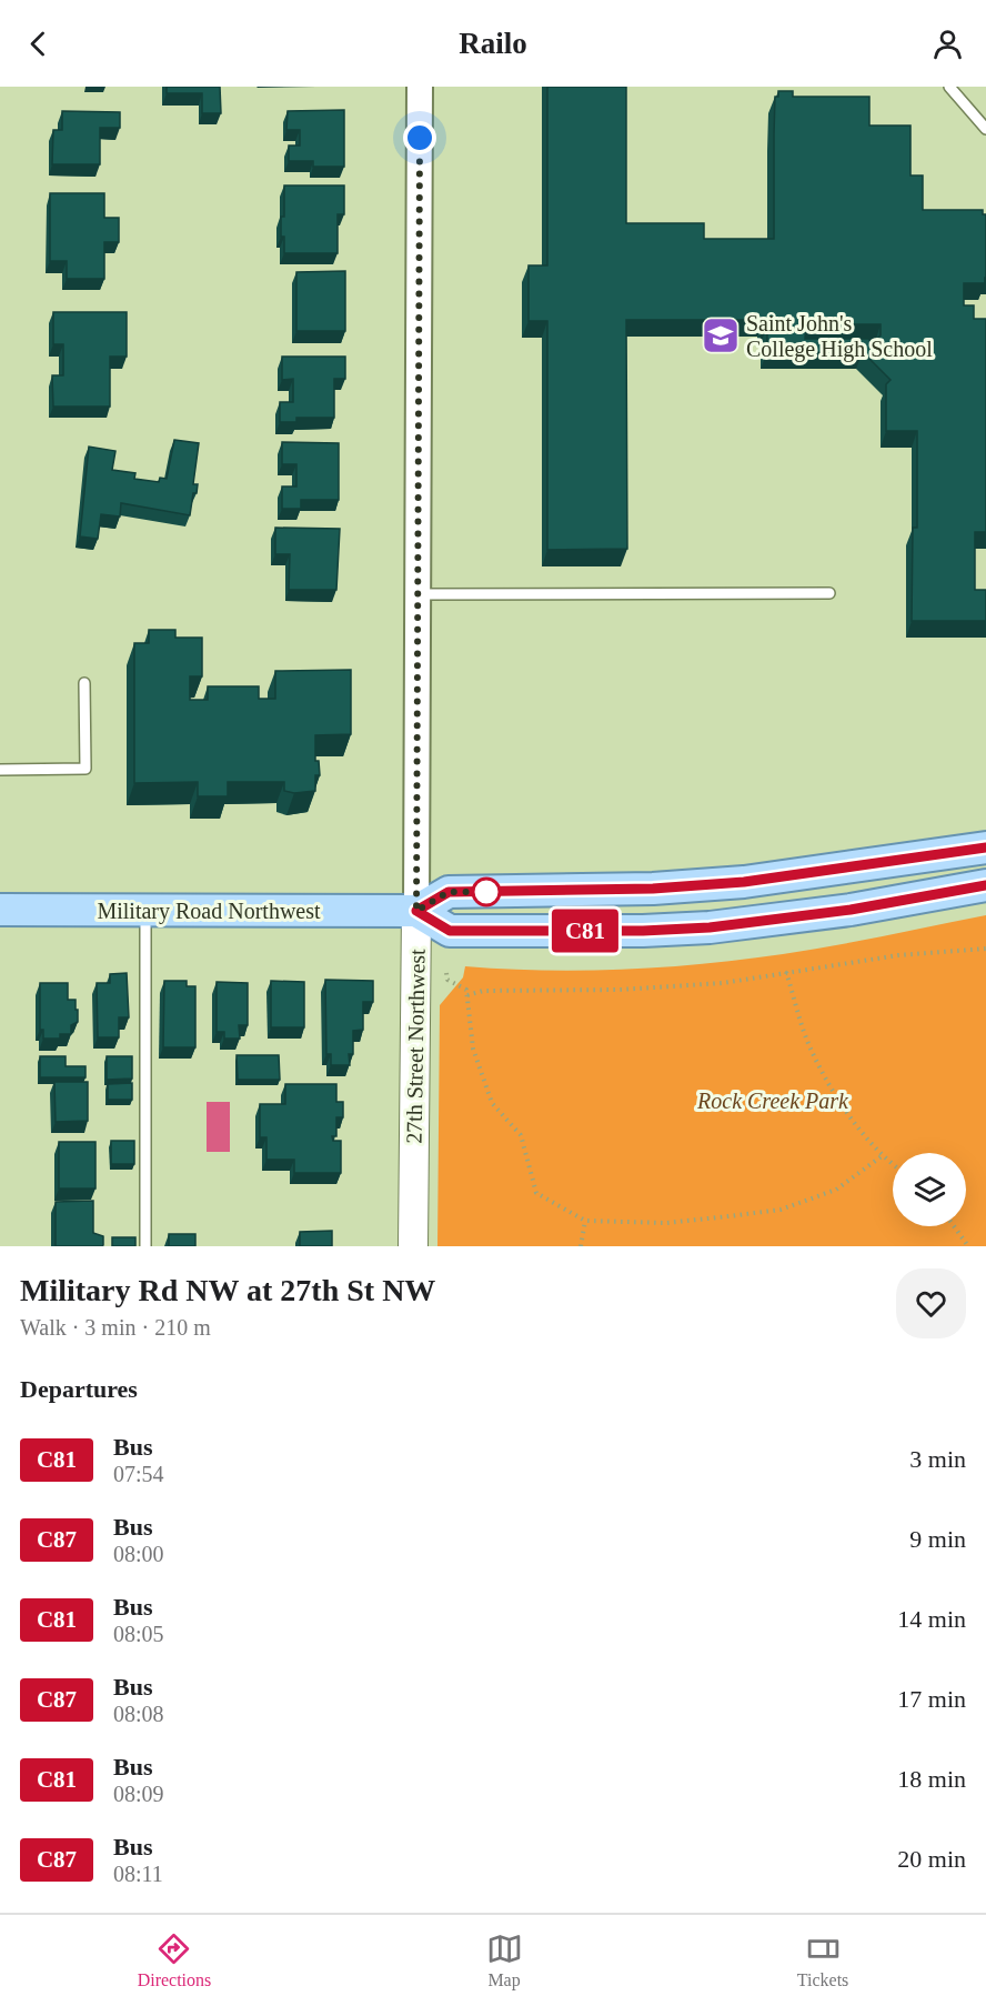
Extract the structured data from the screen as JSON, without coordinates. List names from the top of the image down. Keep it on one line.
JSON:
{"streets":{"main road":["Military Road Northwest","27th Street Northwest"]},"crossings":[["Military Road Northwest","27th Street Northwest"]],"parks":["Rock Creek Park"],"places":{"school or university":["Saint John's College High School"]},"lines":["bus line C81"],"page":{"header":"Railo","on_map":"C81","heading":[["Military Rd NW at 27th St NW","Walk · 3 min · 210 m"],"Departures"],"list":[{"mark":"C81","name":"Bus","note":"07:54","value":"3 min"},{"mark":"C87","name":"Bus","note":"08:00","value":"9 min"},{"mark":"C81","name":"Bus","note":"08:05","value":"14 min"},{"mark":"C87","name":"Bus","note":"08:08","value":"17 min"},{"mark":"C81","name":"Bus","note":"08:09","value":"18 min"},{"mark":"C87","name":"Bus","note":"08:11","value":"20 min"}],"tabs":["Directions","Map","Tickets"]}}
